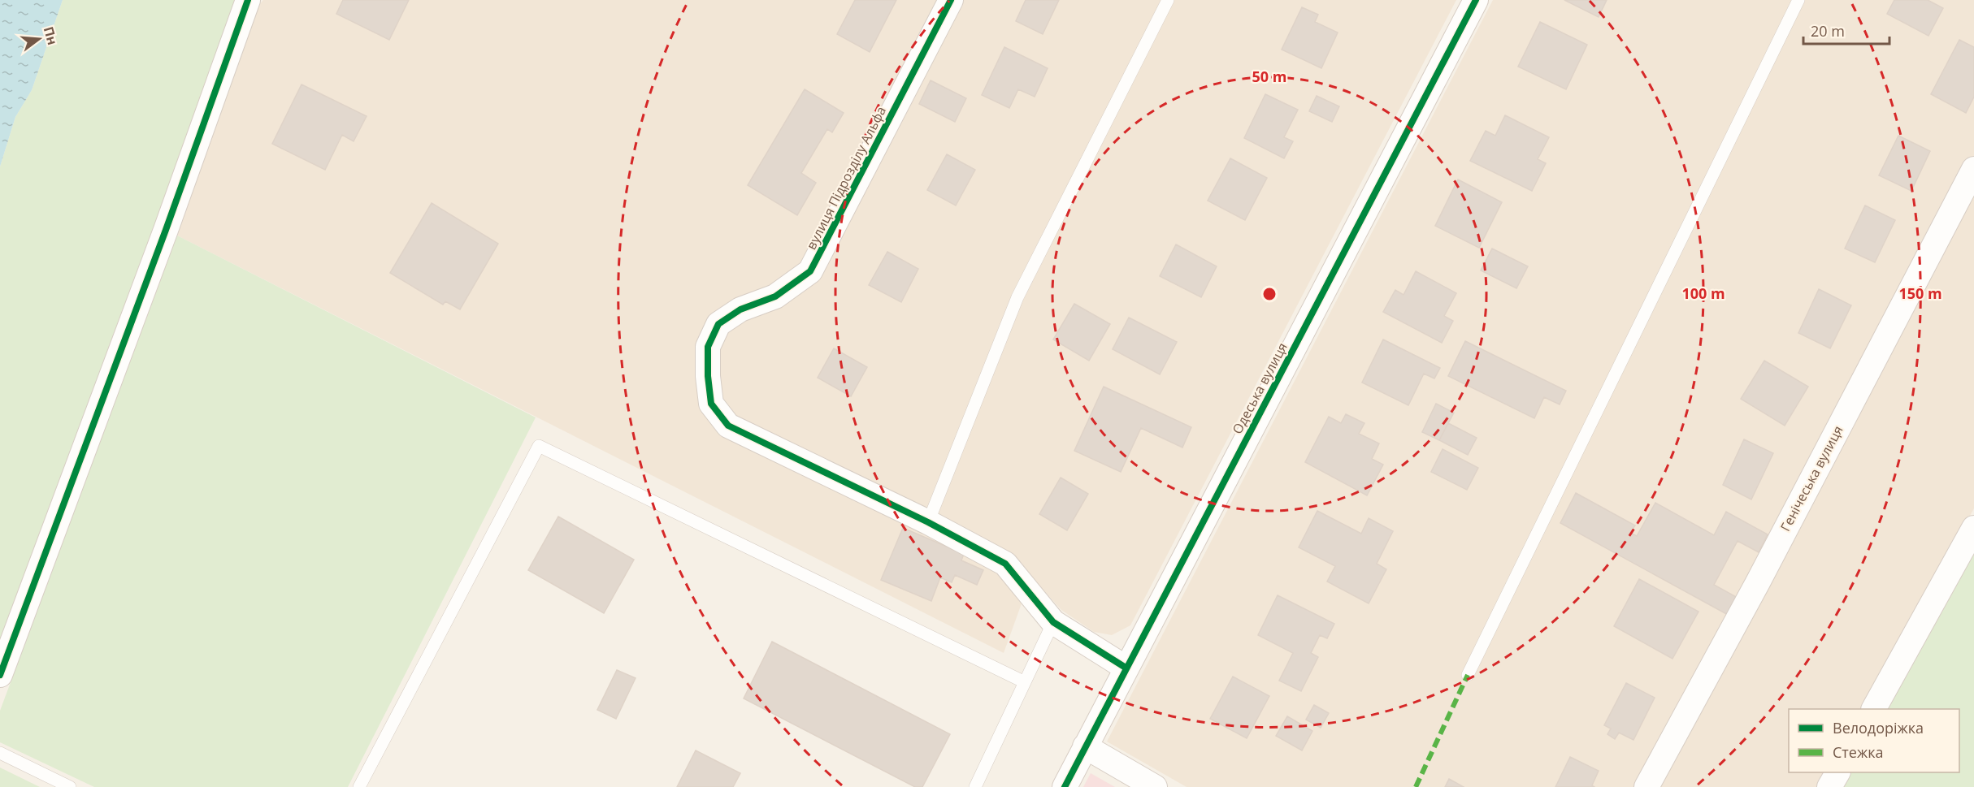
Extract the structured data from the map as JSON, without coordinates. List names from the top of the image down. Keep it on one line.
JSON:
{"streets":{"street":["вулиця Підрозділу Альфа","Одеська вулиця","Генічеська вулиця"]},"legend":["Велодоріжка","Стежка"],"scale_bar":"20 m","north":"right","rings":["50 m","100 m","150 m"]}
